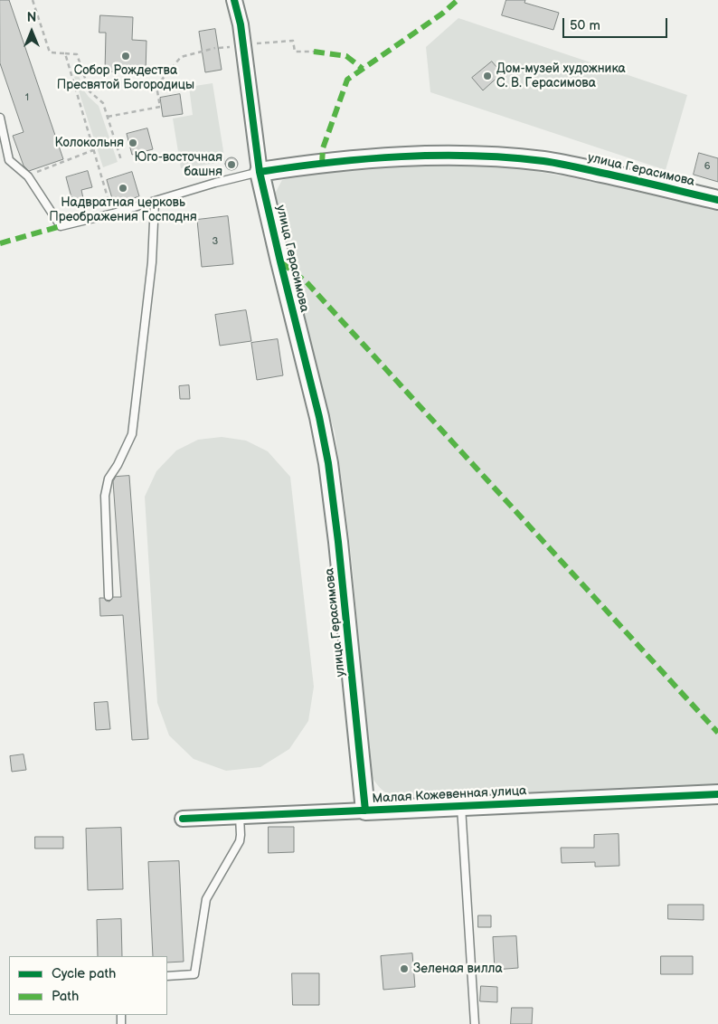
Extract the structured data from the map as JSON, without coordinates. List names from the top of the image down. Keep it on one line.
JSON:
{"streets":{"street":["улица Герасимова","Малая Кожевенная улица"]},"crossings":[["улица Герасимова","Малая Кожевенная улица"]],"places":["Собор Рождества Пресвятой Богородицы","Дом-музей художника С. В. Герасимова","Колокольня","Юго-восточная башня","Надвратная церковь Преображения Господня","Зеленая вилла"],"house_numbers":["1","6","3"],"legend":["Cycle path","Path"],"scale_bar":"50 m","north":"top"}
